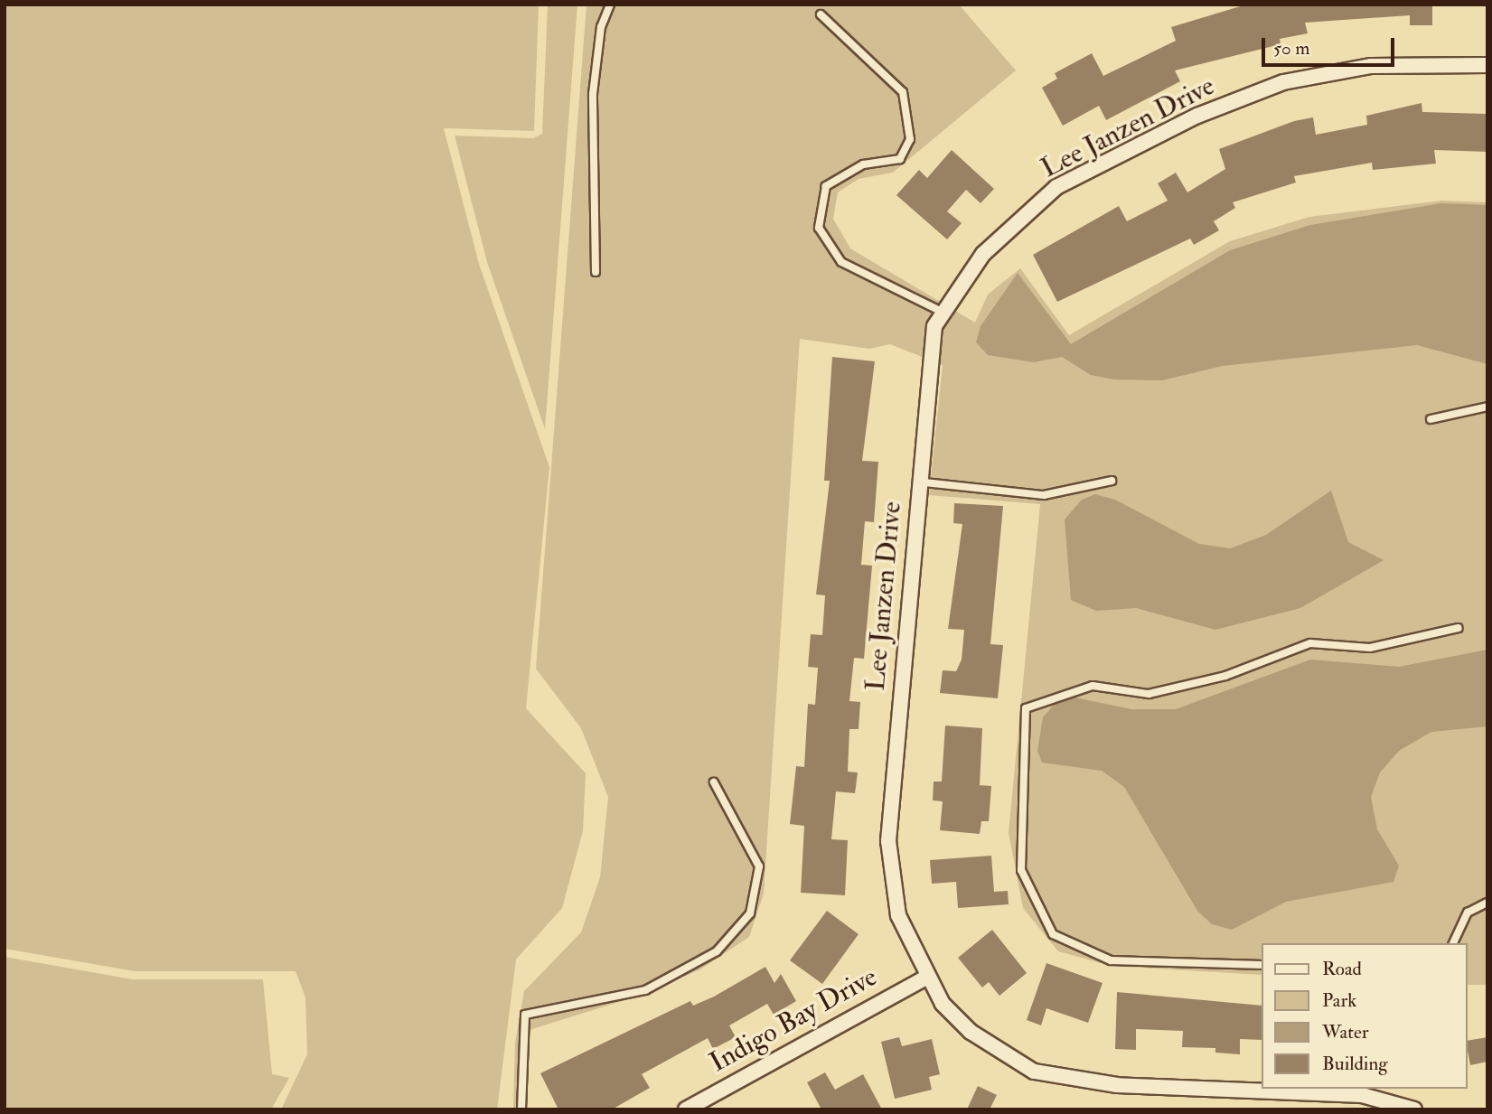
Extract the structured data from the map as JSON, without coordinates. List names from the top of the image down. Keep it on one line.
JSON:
{"streets":{"street":["Lee Janzen Drive","Indigo Bay Drive"]},"crossings":[["Lee Janzen Drive","Indigo Bay Drive"]],"legend":["Road","Park","Water","Building"],"scale_bar":"50 m"}
